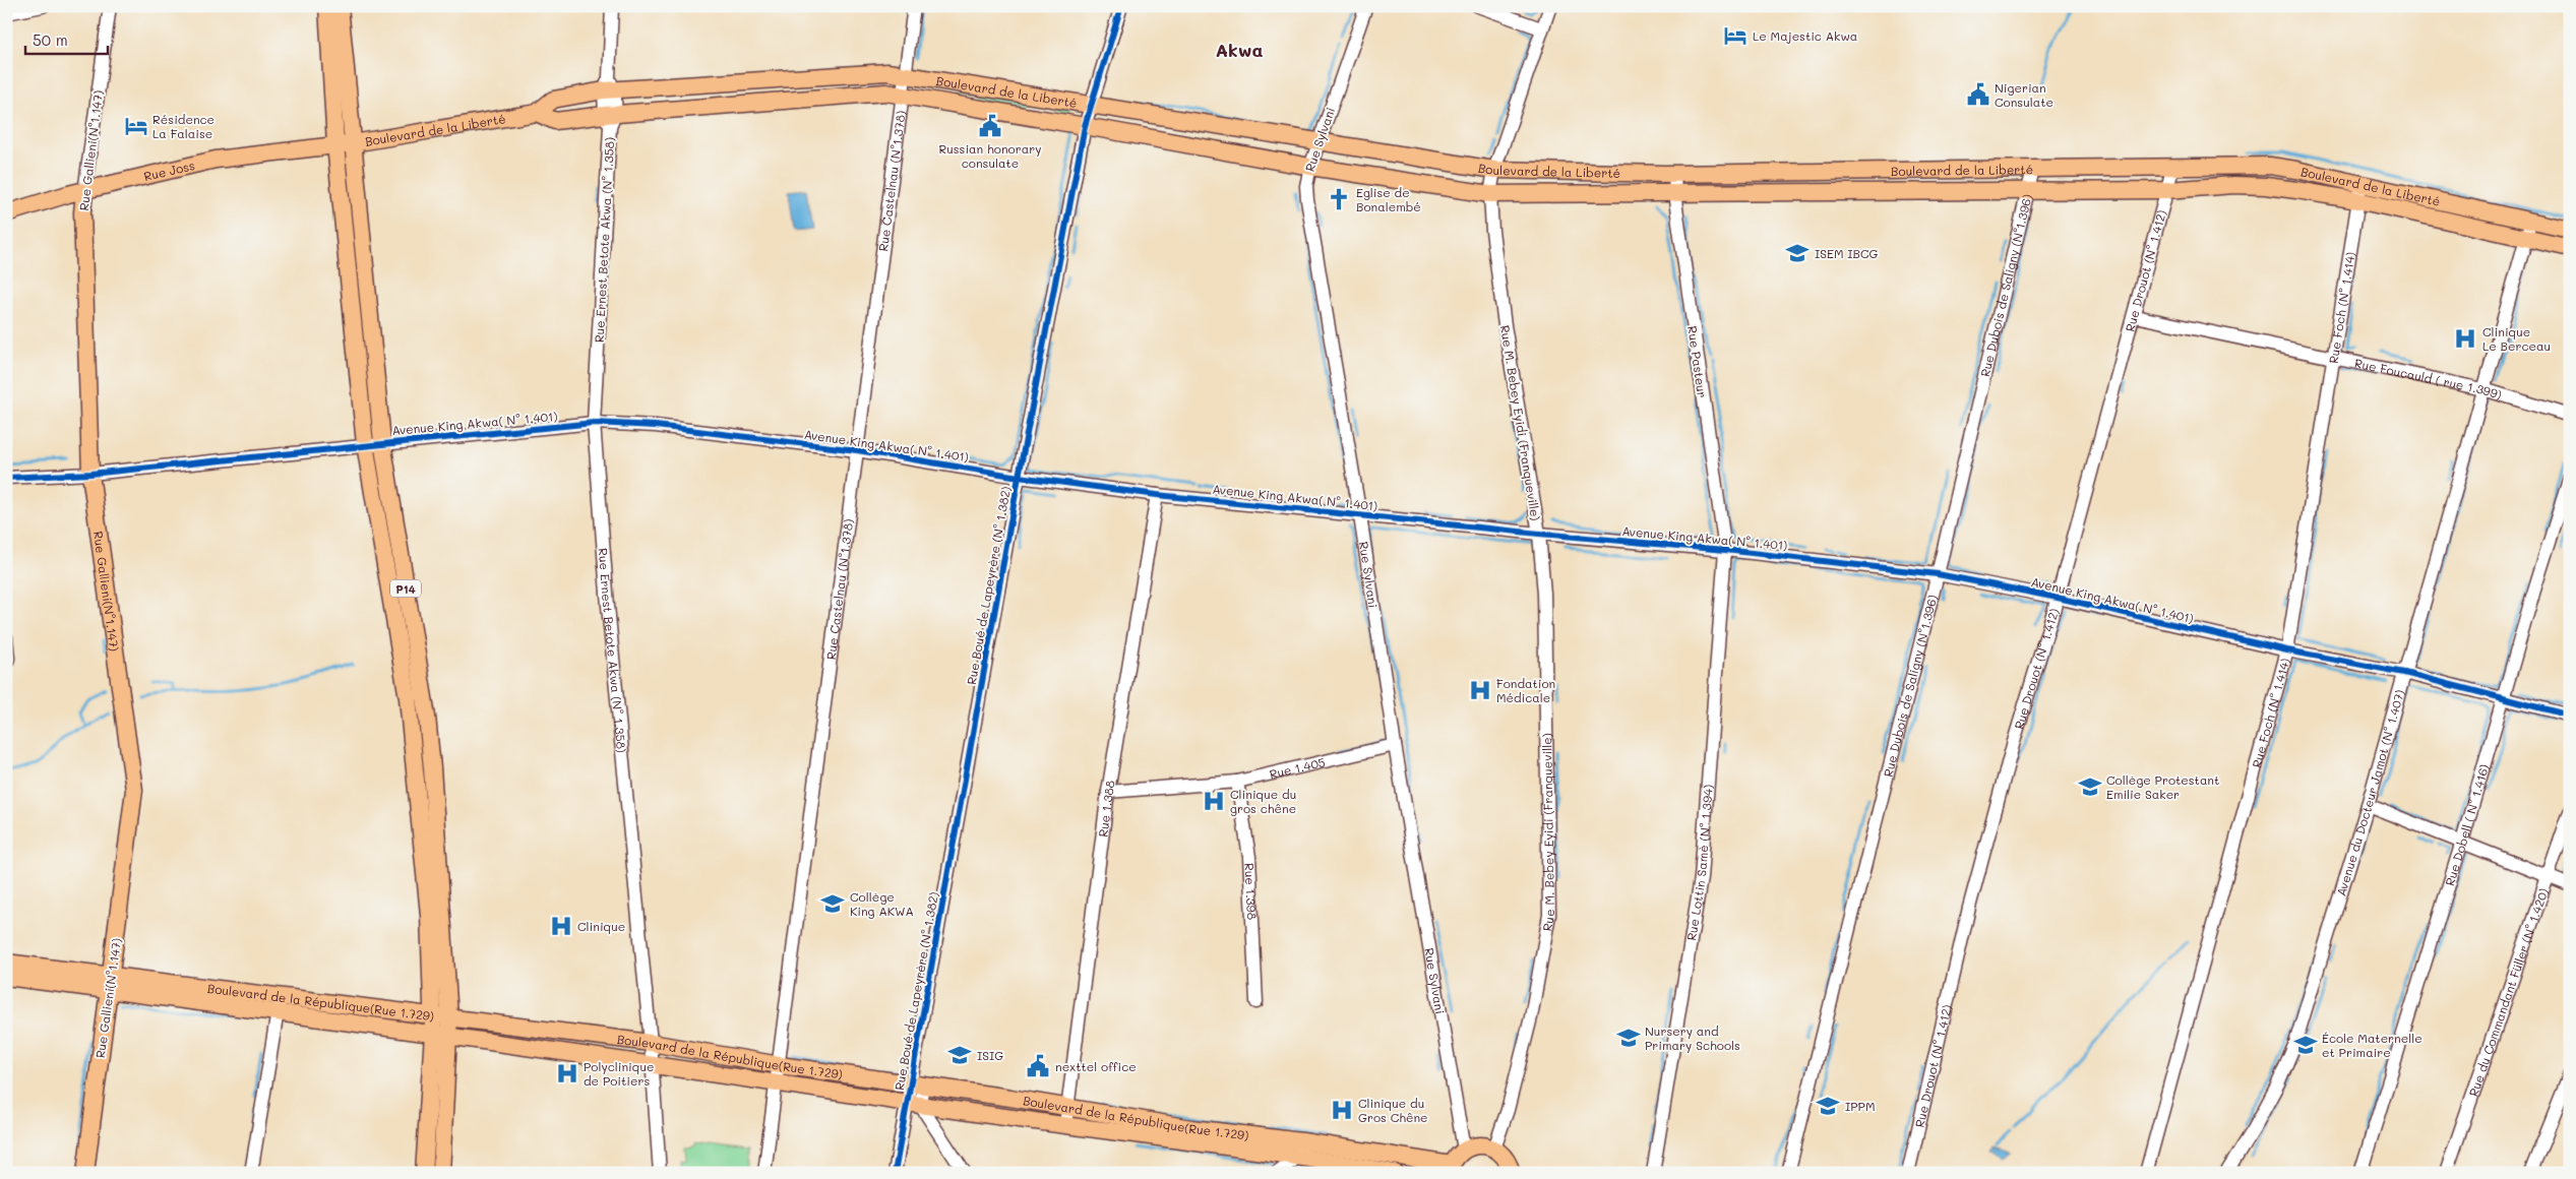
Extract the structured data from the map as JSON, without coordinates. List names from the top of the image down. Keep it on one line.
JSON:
{"streets":{"main road":["Boulevard de la Liberté","Rue Gallieni(N°1.147)","Rue Joss","P14","Boulevard de la République(Rue 1.729)"],"street":["Rue Sylvani","Rue Castelnau (N°1.378)","Rue Ernest Betote Akwa (N° 1.358)","Rue Drouot (N° 1.412)","Rue Dubois de Saligny (N°1.396)","Rue Foch (N° 1.414)","Rue Pasteur","Rue Foucauld ( rue 1.399)","Avenue King Akwa( N° 1.401)","Rue M. Bebey Eyidi (Franqueville)","Rue Boué de Lapeyrère (N° 1.382)","Rue 1.405","Avenue du Docteur Jamot (N° 1.407)","Rue 1.388","Rue Dobell ( N° 1.416)","Rue Lottin Samè (N° 1.394)","Rue 1.398","Rue du Commandant Füller (N° 1.420)"]},"crossings":[["Boulevard de la Liberté","Rue Sylvani"],["Boulevard de la Liberté","Rue Joss"],["Boulevard de la Liberté","Rue Castelnau (N°1.378)"],["Boulevard de la Liberté","Rue Ernest Betote Akwa (N° 1.358)"],["Boulevard de la Liberté","Rue Drouot (N° 1.412)"],["Boulevard de la Liberté","Rue Dubois de Saligny (N°1.396)"],["Boulevard de la Liberté","Rue Foch (N° 1.414)"],["Boulevard de la Liberté","Rue Pasteur"],["Boulevard de la Liberté","Rue M. Bebey Eyidi (Franqueville)"],["Boulevard de la Liberté","Rue Boué de Lapeyrère (N° 1.382)"],["Boulevard de la Liberté","P14"],["Boulevard de la Liberté","Avenue du Docteur Jamot (N° 1.407)"],["Rue Sylvani","Avenue King Akwa( N° 1.401)"],["Rue Sylvani","Rue 1.405"],["Rue Gallieni(N°1.147)","Rue Joss"],["Rue Gallieni(N°1.147)","Avenue King Akwa( N° 1.401)"],["Rue Gallieni(N°1.147)","Boulevard de la République(Rue 1.729)"],["Rue Joss","P14"],["Rue Castelnau (N°1.378)","Avenue King Akwa( N° 1.401)"],["Rue Castelnau (N°1.378)","Boulevard de la République(Rue 1.729)"],["Rue Ernest Betote Akwa (N° 1.358)","Avenue King Akwa( N° 1.401)"],["Rue Ernest Betote Akwa (N° 1.358)","Boulevard de la République(Rue 1.729)"],["Rue Drouot (N° 1.412)","Rue Foucauld ( rue 1.399)"],["Rue Drouot (N° 1.412)","Avenue King Akwa( N° 1.401)"],["Rue Dubois de Saligny (N°1.396)","Avenue King Akwa( N° 1.401)"],["Rue Foch (N° 1.414)","Rue Foucauld ( rue 1.399)"],["Rue Foch (N° 1.414)","Avenue King Akwa( N° 1.401)"],["Rue Pasteur","Avenue King Akwa( N° 1.401)"],["Rue Pasteur","Rue Lottin Samè (N° 1.394)"],["Rue Foucauld ( rue 1.399)","Avenue du Docteur Jamot (N° 1.407)"],["Avenue King Akwa( N° 1.401)","Rue M. Bebey Eyidi (Franqueville)"],["Avenue King Akwa( N° 1.401)","Rue Boué de Lapeyrère (N° 1.382)"],["Avenue King Akwa( N° 1.401)","P14"],["Avenue King Akwa( N° 1.401)","Avenue du Docteur Jamot (N° 1.407)"],["Avenue King Akwa( N° 1.401)","Rue 1.388"],["Avenue King Akwa( N° 1.401)","Rue Dobell ( N° 1.416)"],["Avenue King Akwa( N° 1.401)","Rue Lottin Samè (N° 1.394)"],["Rue Boué de Lapeyrère (N° 1.382)","Boulevard de la République(Rue 1.729)"],["P14","Boulevard de la République(Rue 1.729)"],["Rue 1.405","Rue 1.388"],["Rue 1.405","Rue 1.398"],["Rue 1.388","Boulevard de la République(Rue 1.729)"]],"districts":["Akwa"],"places":{"hotel":["Le Majestic Akwa","Résidence La Falaise"],"public building":["Nigerian Consulate","Russian honorary consulate","nexttel office"],"church":["Eglise de Bonalembé"],"school or university":["ISEM IBCG","Collège Protestant Emilie Saker","Collège King AKWA","Nursery and Primary Schools","École Maternelle et Primaire","ISIG","IPPM"],"hospital":["Clinique Le Berceau","Fondation Médicale","Clinique du gros chêne","Clinique","Polyclinique de Poitiers","Clinique du Gros Chêne"]},"scale_bar":"50 m"}
